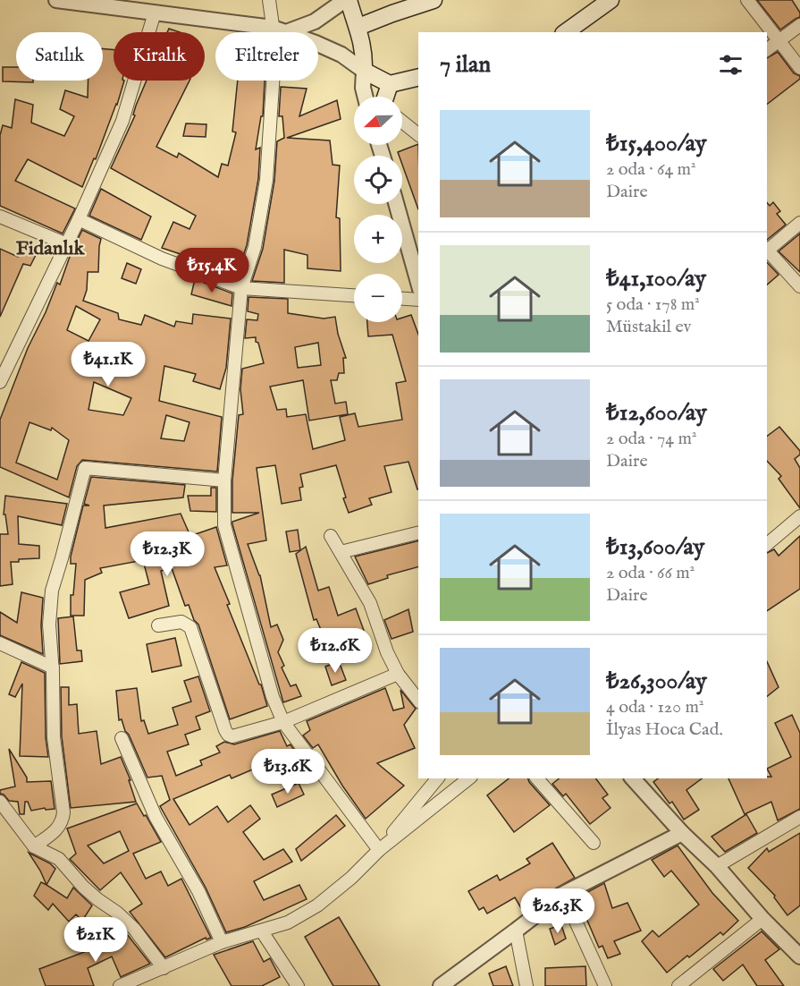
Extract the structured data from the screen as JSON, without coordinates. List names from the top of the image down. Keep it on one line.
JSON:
{"districts":["Fidanlık"],"north":"left","page":{"chip":["Satılık","Kiralık","Filtreler"],"heading":"7 ilan","map_buttons":["+","−"],"list":[{"name":"₺15,400/ay","note":"2 oda · 64 m² · Daire"},{"name":"₺41,100/ay","note":"5 oda · 178 m² · Müstakil ev"},{"name":"₺12,600/ay","note":"2 oda · 74 m² · Daire"},{"name":"₺13,600/ay","note":"2 oda · 66 m² · Daire"},{"name":"₺26,300/ay","note":"4 oda · 120 m² · İlyas Hoca Cad."}],"price":["₺15.4K","₺41.1K","₺12.3K","₺12.6K","₺13.6K","₺26.3K","₺21K"]}}
